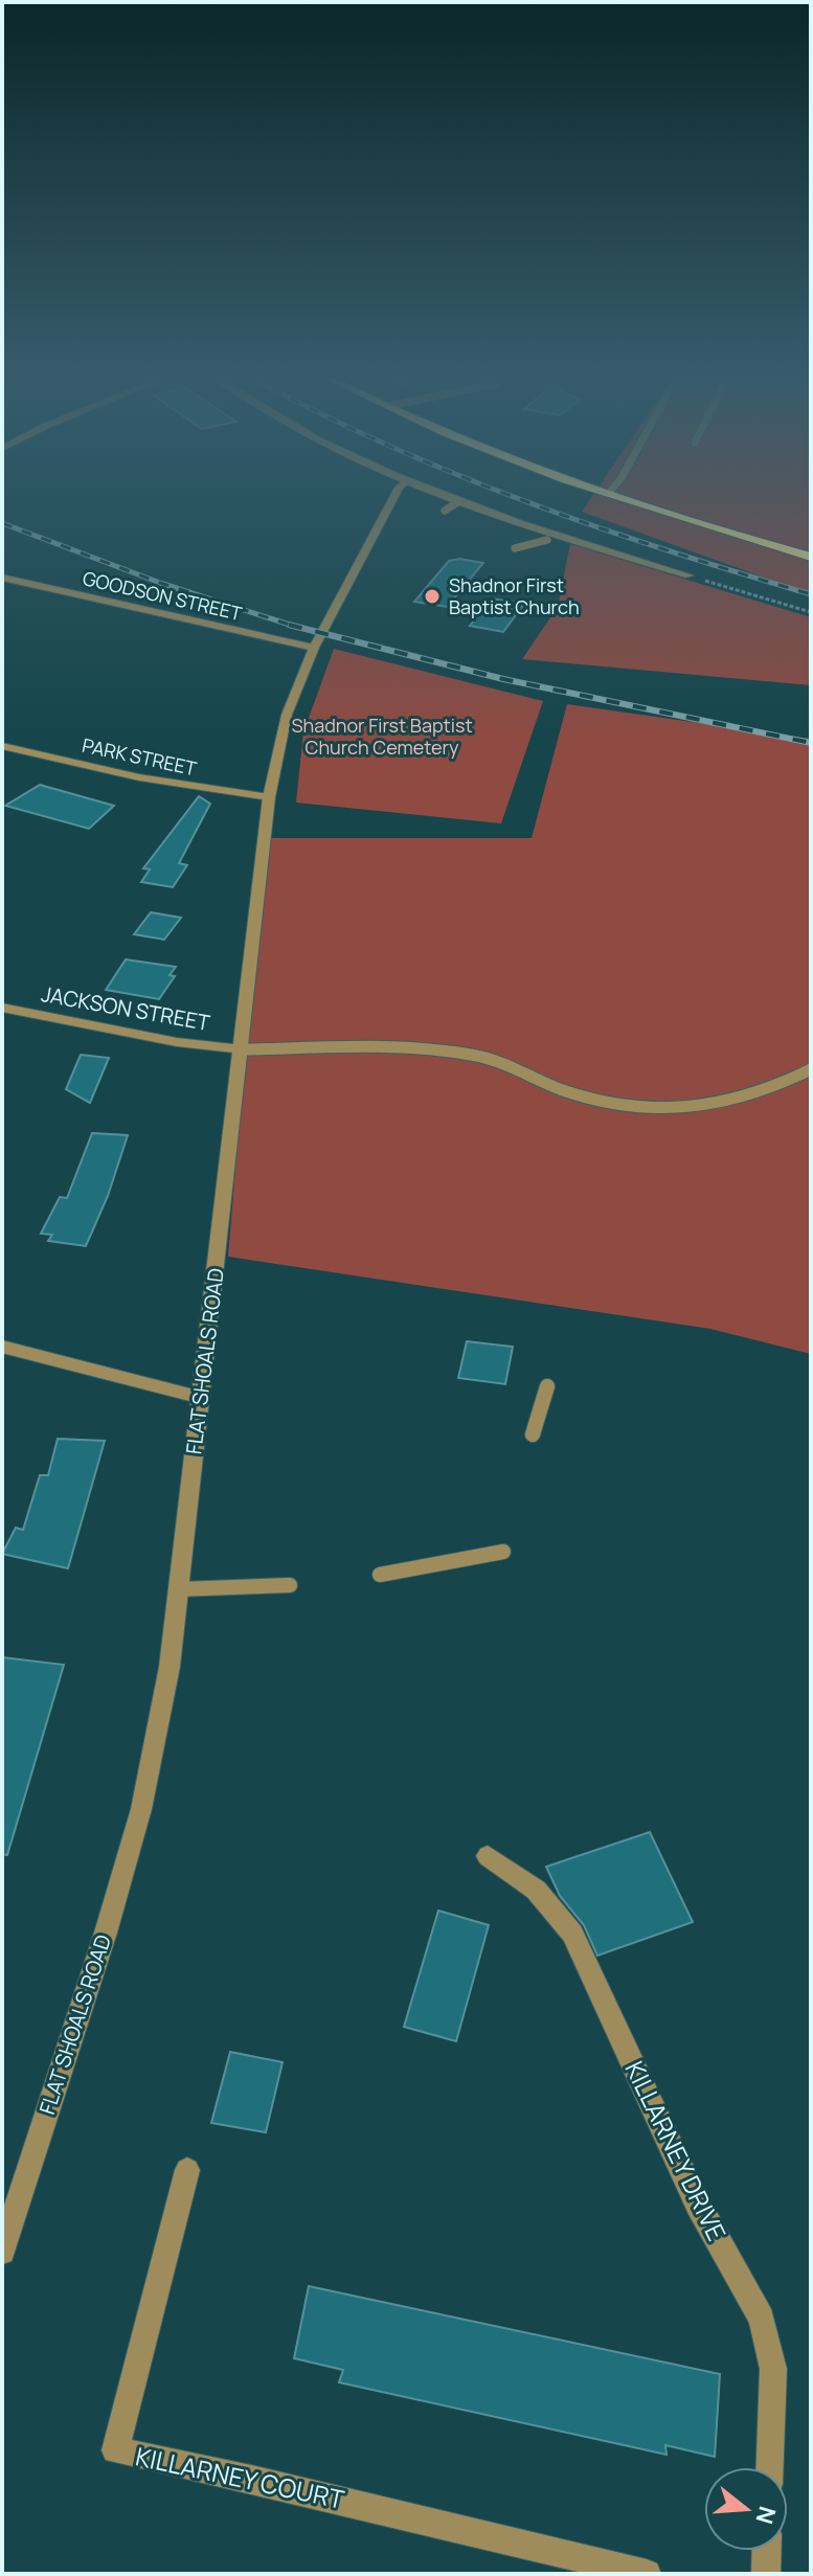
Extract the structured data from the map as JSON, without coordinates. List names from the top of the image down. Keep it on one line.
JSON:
{"streets":{"street":["GOODSON STREET","PARK STREET","JACKSON STREET","FLAT SHOALS ROAD","KILLARNEY DRIVE","KILLARNEY COURT"]},"crossings":[["GOODSON STREET","FLAT SHOALS ROAD"],["PARK STREET","FLAT SHOALS ROAD"],["JACKSON STREET","FLAT SHOALS ROAD"]],"parks":["Shadnor First Baptist Church Cemetery"],"places":["Shadnor First Baptist Church"],"north":"right"}
